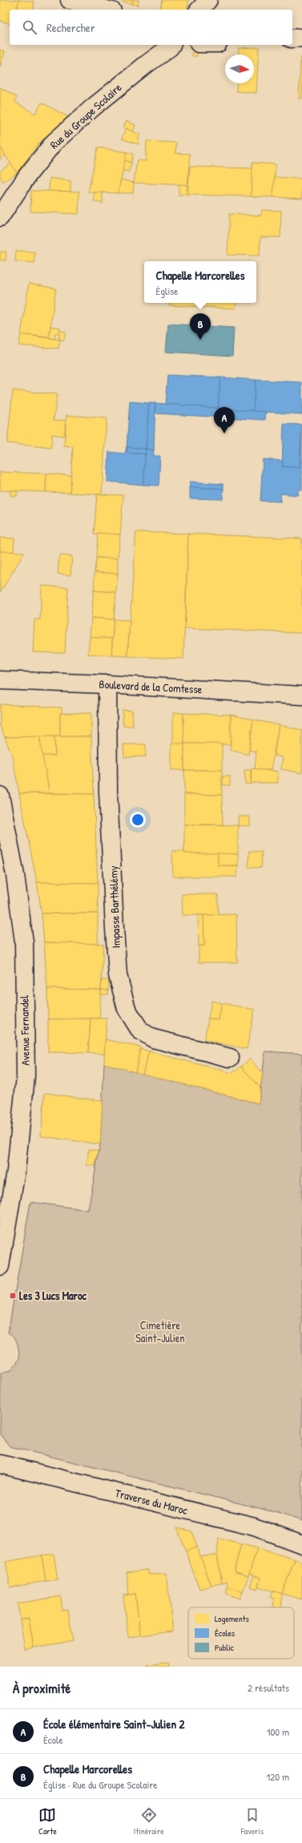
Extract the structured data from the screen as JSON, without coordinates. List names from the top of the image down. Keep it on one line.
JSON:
{"streets":{"street":["Rue du Groupe Scolaire","Boulevard de la Comtesse","Impasse Barthélémy","Avenue Fernandel","Traverse du Maroc"]},"crossings":[["Boulevard de la Comtesse","Impasse Barthélémy"]],"parks":["Cimetière Saint-Julien"],"places":{"transit":["Les 3 Lucs Maroc"]},"legend":["Logements","Écoles","Public"],"north":"right","page":{"search":"Rechercher","popup":["Chapelle Marcorelles","Église"],"pins":["B","A"],"heading":["À proximité","2 résultats"],"list":[{"mark":"A","name":"École élémentaire Saint-Julien 2","note":"École","value":"100 m"},{"mark":"B","name":"Chapelle Marcorelles","note":"Église · Rue du Groupe Scolaire","value":"120 m"}],"nav":["Carte","Itinéraire","Favoris"]}}
